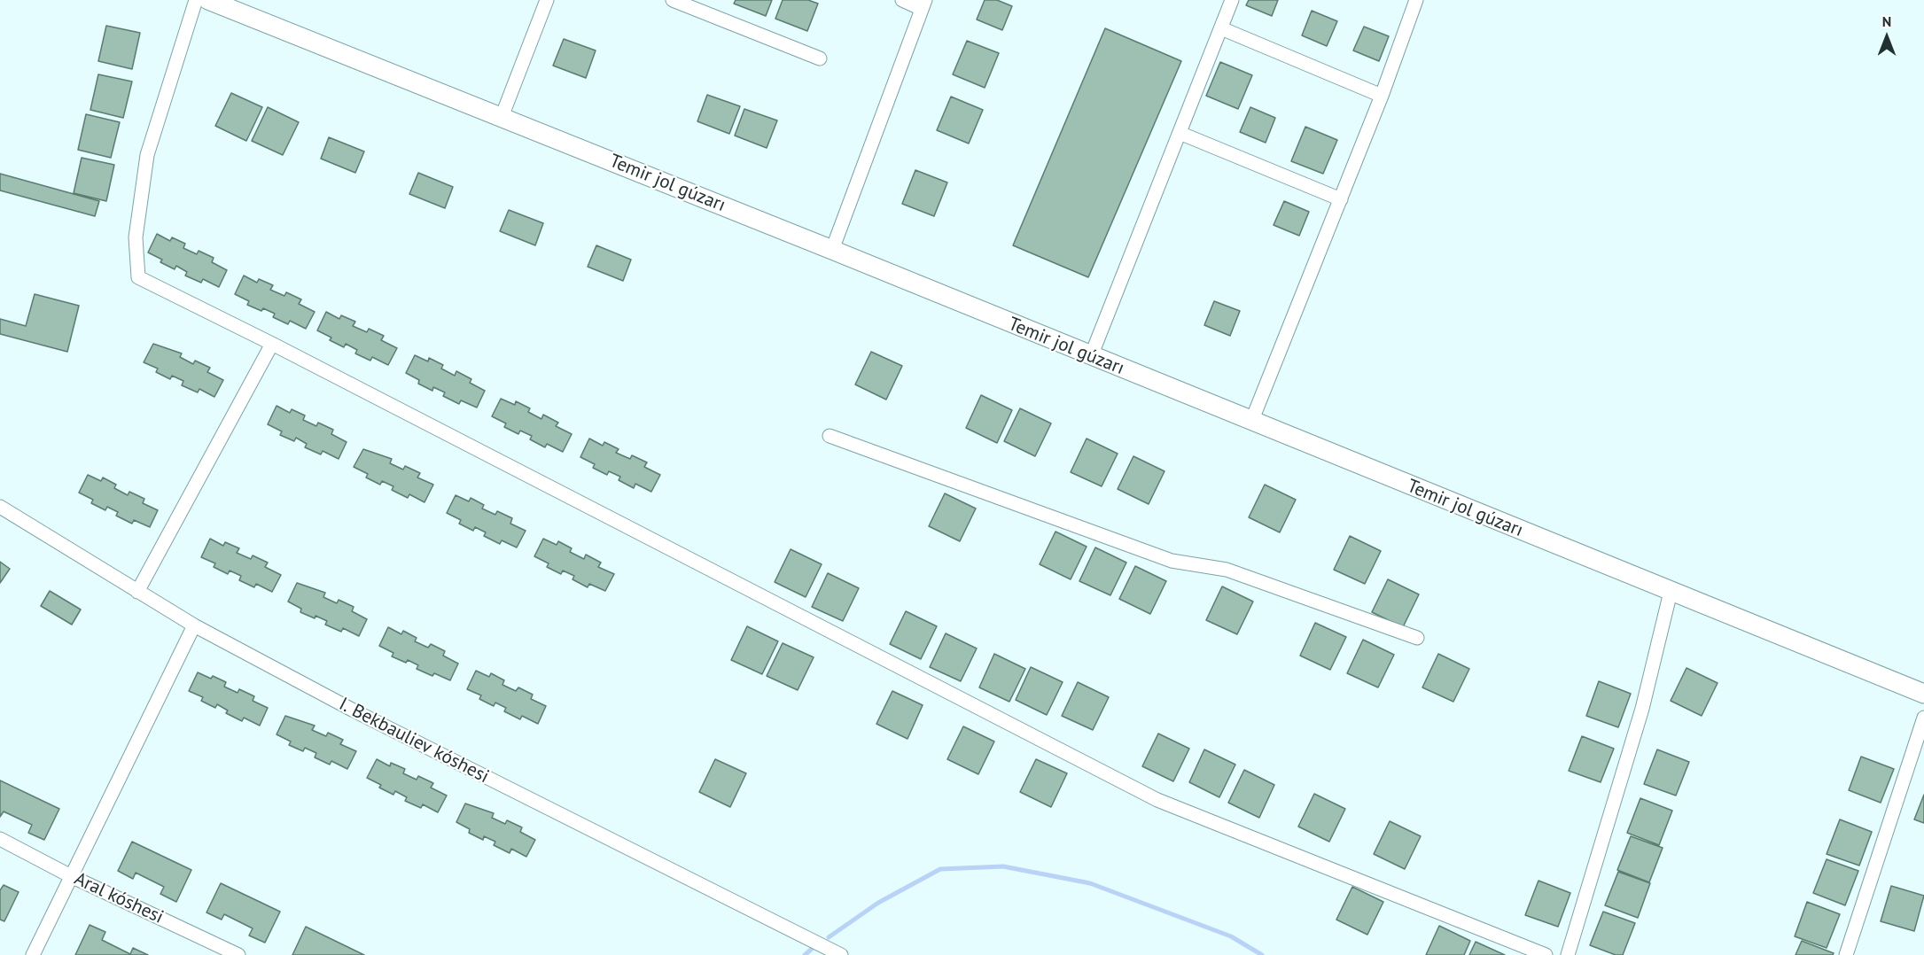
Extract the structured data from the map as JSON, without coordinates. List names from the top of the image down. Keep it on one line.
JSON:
{"streets":{"street":["Temir jol gúzarı","I. Bekbauliev kóshesi","Aral kóshesi"]},"north":"top"}
